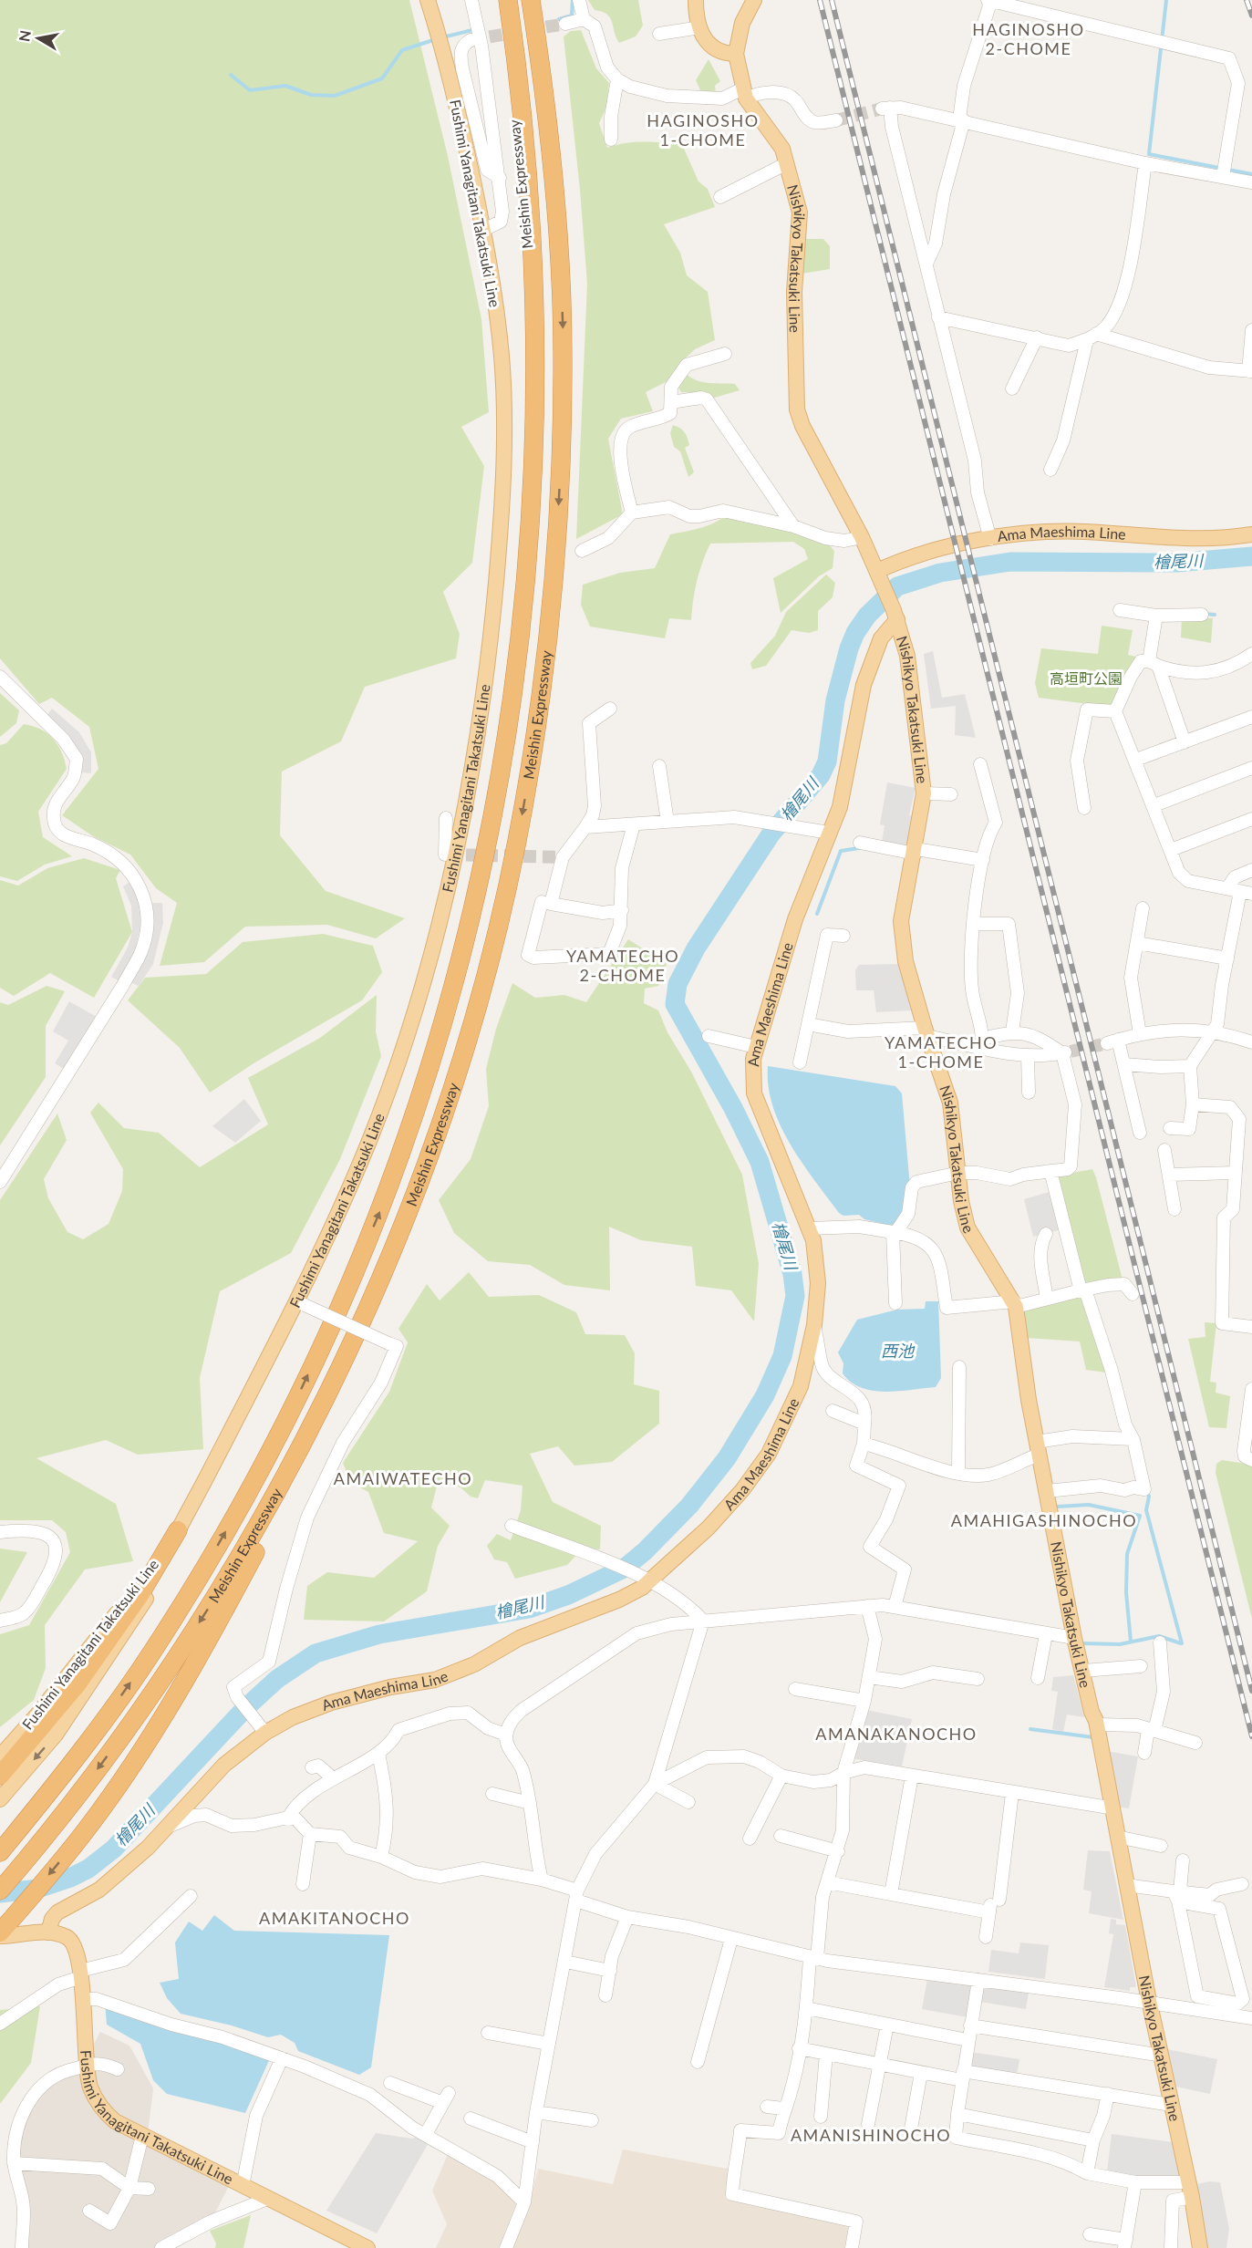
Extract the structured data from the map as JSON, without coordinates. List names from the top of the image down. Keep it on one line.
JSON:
{"streets":{"highway":["Meishin Expressway"],"main road":["Fushimi Yanagitani Takatsuki Line","Nishikyo Takatsuki Line","Ama Maeshima Line"]},"crossings":[["Fushimi Yanagitani Takatsuki Line","Ama Maeshima Line"],["Nishikyo Takatsuki Line","Ama Maeshima Line"]],"districts":["HAGINOSHO 2-CHOME","HAGINOSHO 1-CHOME","YAMATECHO 2-CHOME","YAMATECHO 1-CHOME","AMAIWATECHO","AMAHIGASHINOCHO","AMANAKANOCHO","AMAKITANOCHO","AMANISHINOCHO"],"water":["檜尾川","西池"],"parks":["高垣町公園"],"north":"left"}
